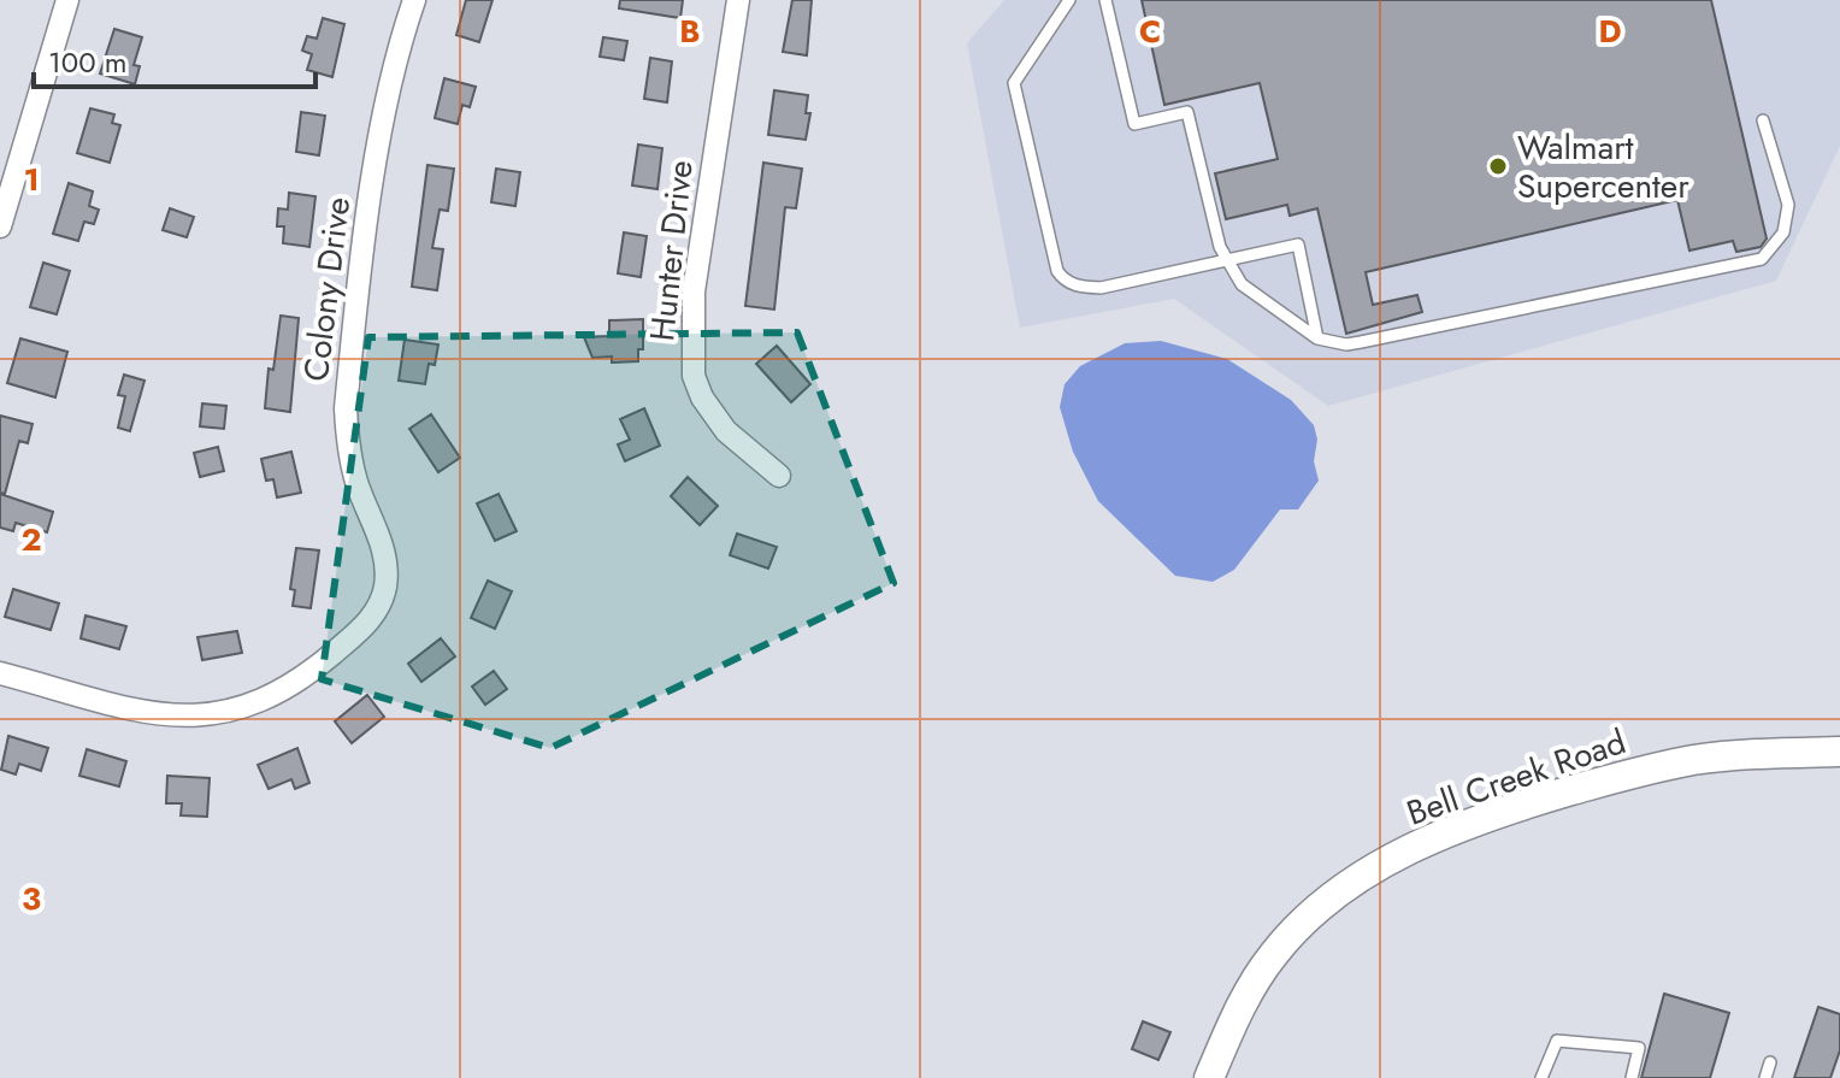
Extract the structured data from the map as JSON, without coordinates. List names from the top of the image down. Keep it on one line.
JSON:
{"streets":{"street":["Hunter Drive","Colony Drive","Bell Creek Road"]},"places":["Walmart Supercenter"],"scale_bar":"100 m","grid":{"columns":["B","C","D"],"rows":["1","2","3"]}}
